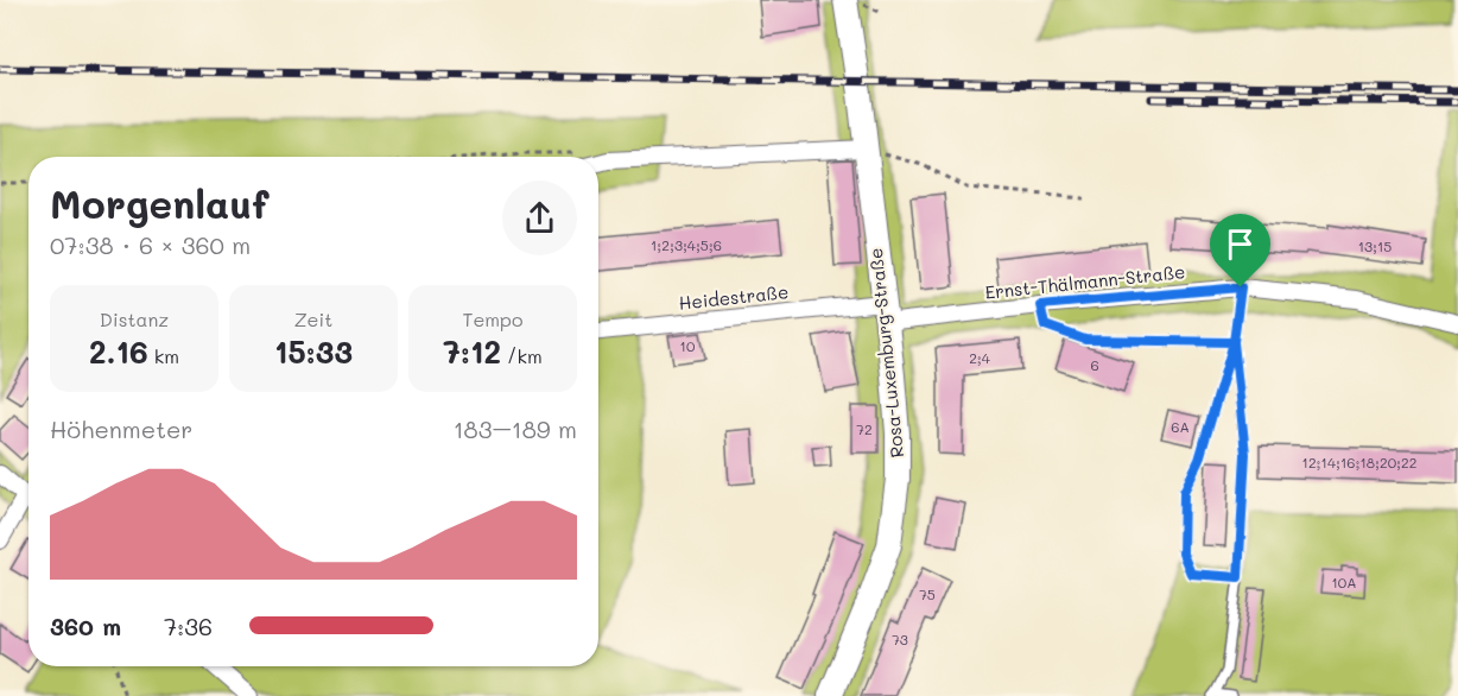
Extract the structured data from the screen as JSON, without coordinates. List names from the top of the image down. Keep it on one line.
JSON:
{"streets":{"main road":["Rosa-Luxemburg-Straße"],"street":["Ernst-Thälmann-Straße","Heidestraße"]},"crossings":[["Ernst-Thälmann-Straße","Heidestraße"],["Ernst-Thälmann-Straße","Rosa-Luxemburg-Straße"],["Heidestraße","Rosa-Luxemburg-Straße"]],"house_numbers":["1;2;3;4;5;6","13;15","10","2;4","6","6A","72","12;14;16;18;20;22","10A","75","73"],"page":{"heading":["Morgenlauf","07:38 · 6 × 360 m"],"stats":[["Distanz","2.16 km"],["Zeit","15:33"],["Tempo","7:12 /km"]],"chart":["Höhenmeter","183–189 m"],"list":[{"name":"360 m","note":"7:36"}]}}
